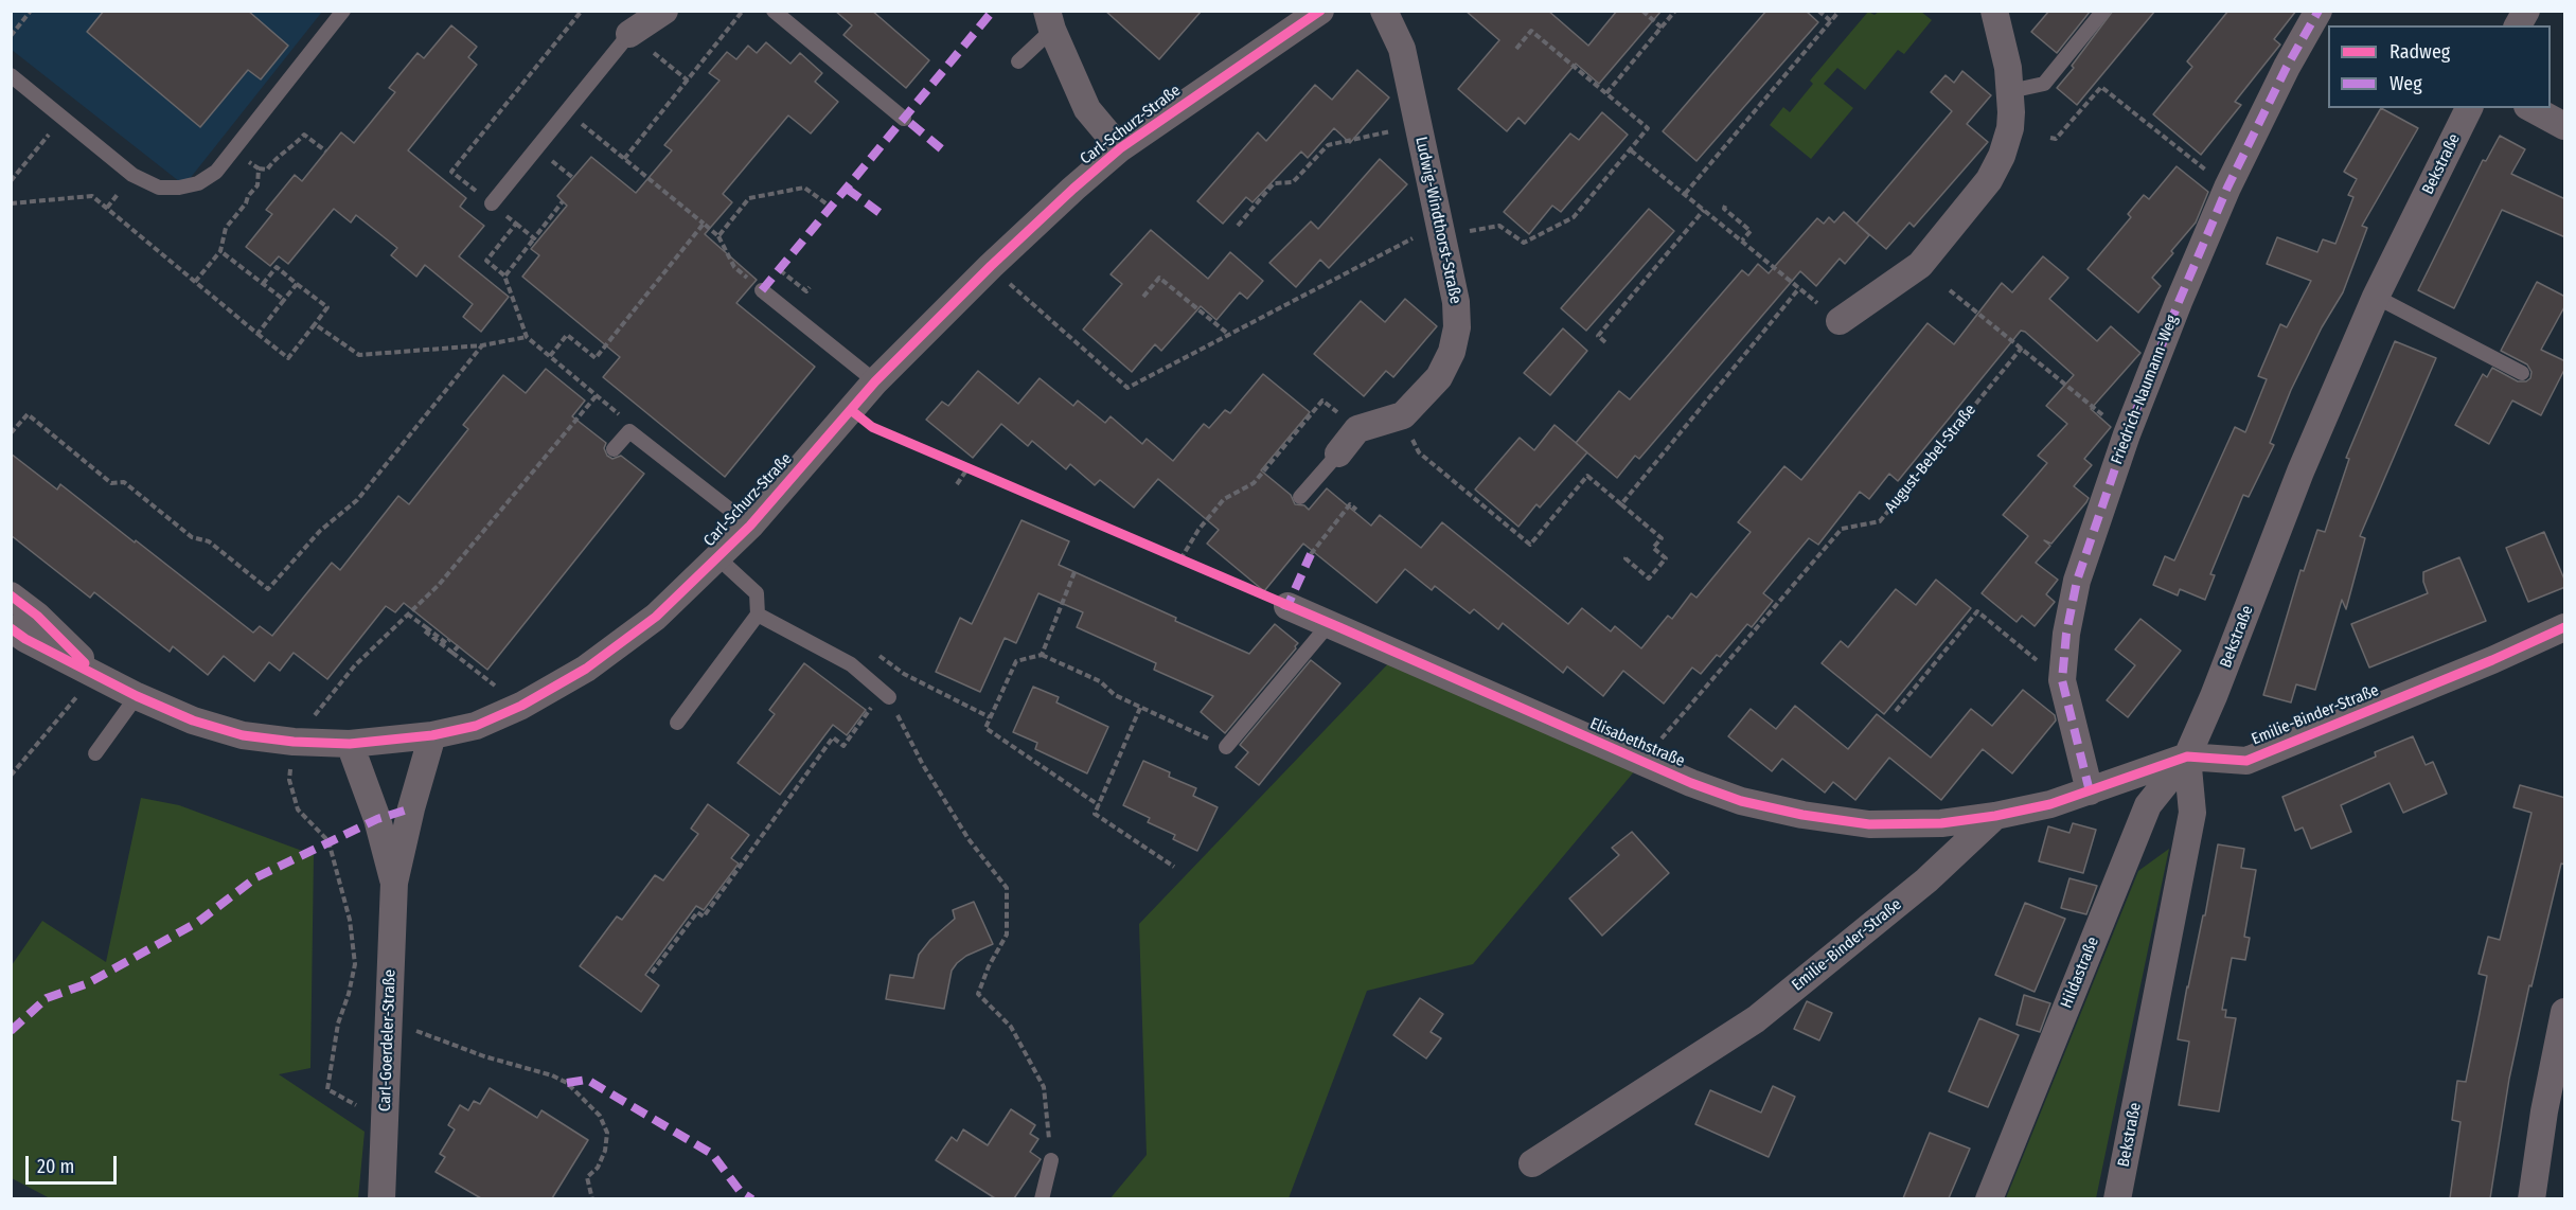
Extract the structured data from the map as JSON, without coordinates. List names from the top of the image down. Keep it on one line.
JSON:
{"streets":{"street":["Carl-Schurz-Straße","Bekstraße","Ludwig-Windthorst-Straße","Friedrich-Naumann-Weg","Emilie-Binder-Straße","Elisabethstraße","Hildastraße","Carl-Goerdeler-Straße"],"path":["August-Bebel-Straße"]},"crossings":[["Carl-Schurz-Straße","Carl-Goerdeler-Straße"],["Bekstraße","Emilie-Binder-Straße"],["Bekstraße","Hildastraße"],["Friedrich-Naumann-Weg","Emilie-Binder-Straße"],["August-Bebel-Straße","Elisabethstraße"],["Emilie-Binder-Straße","Elisabethstraße"],["Emilie-Binder-Straße","Hildastraße"]],"legend":["Radweg","Weg"],"scale_bar":"20 m"}
